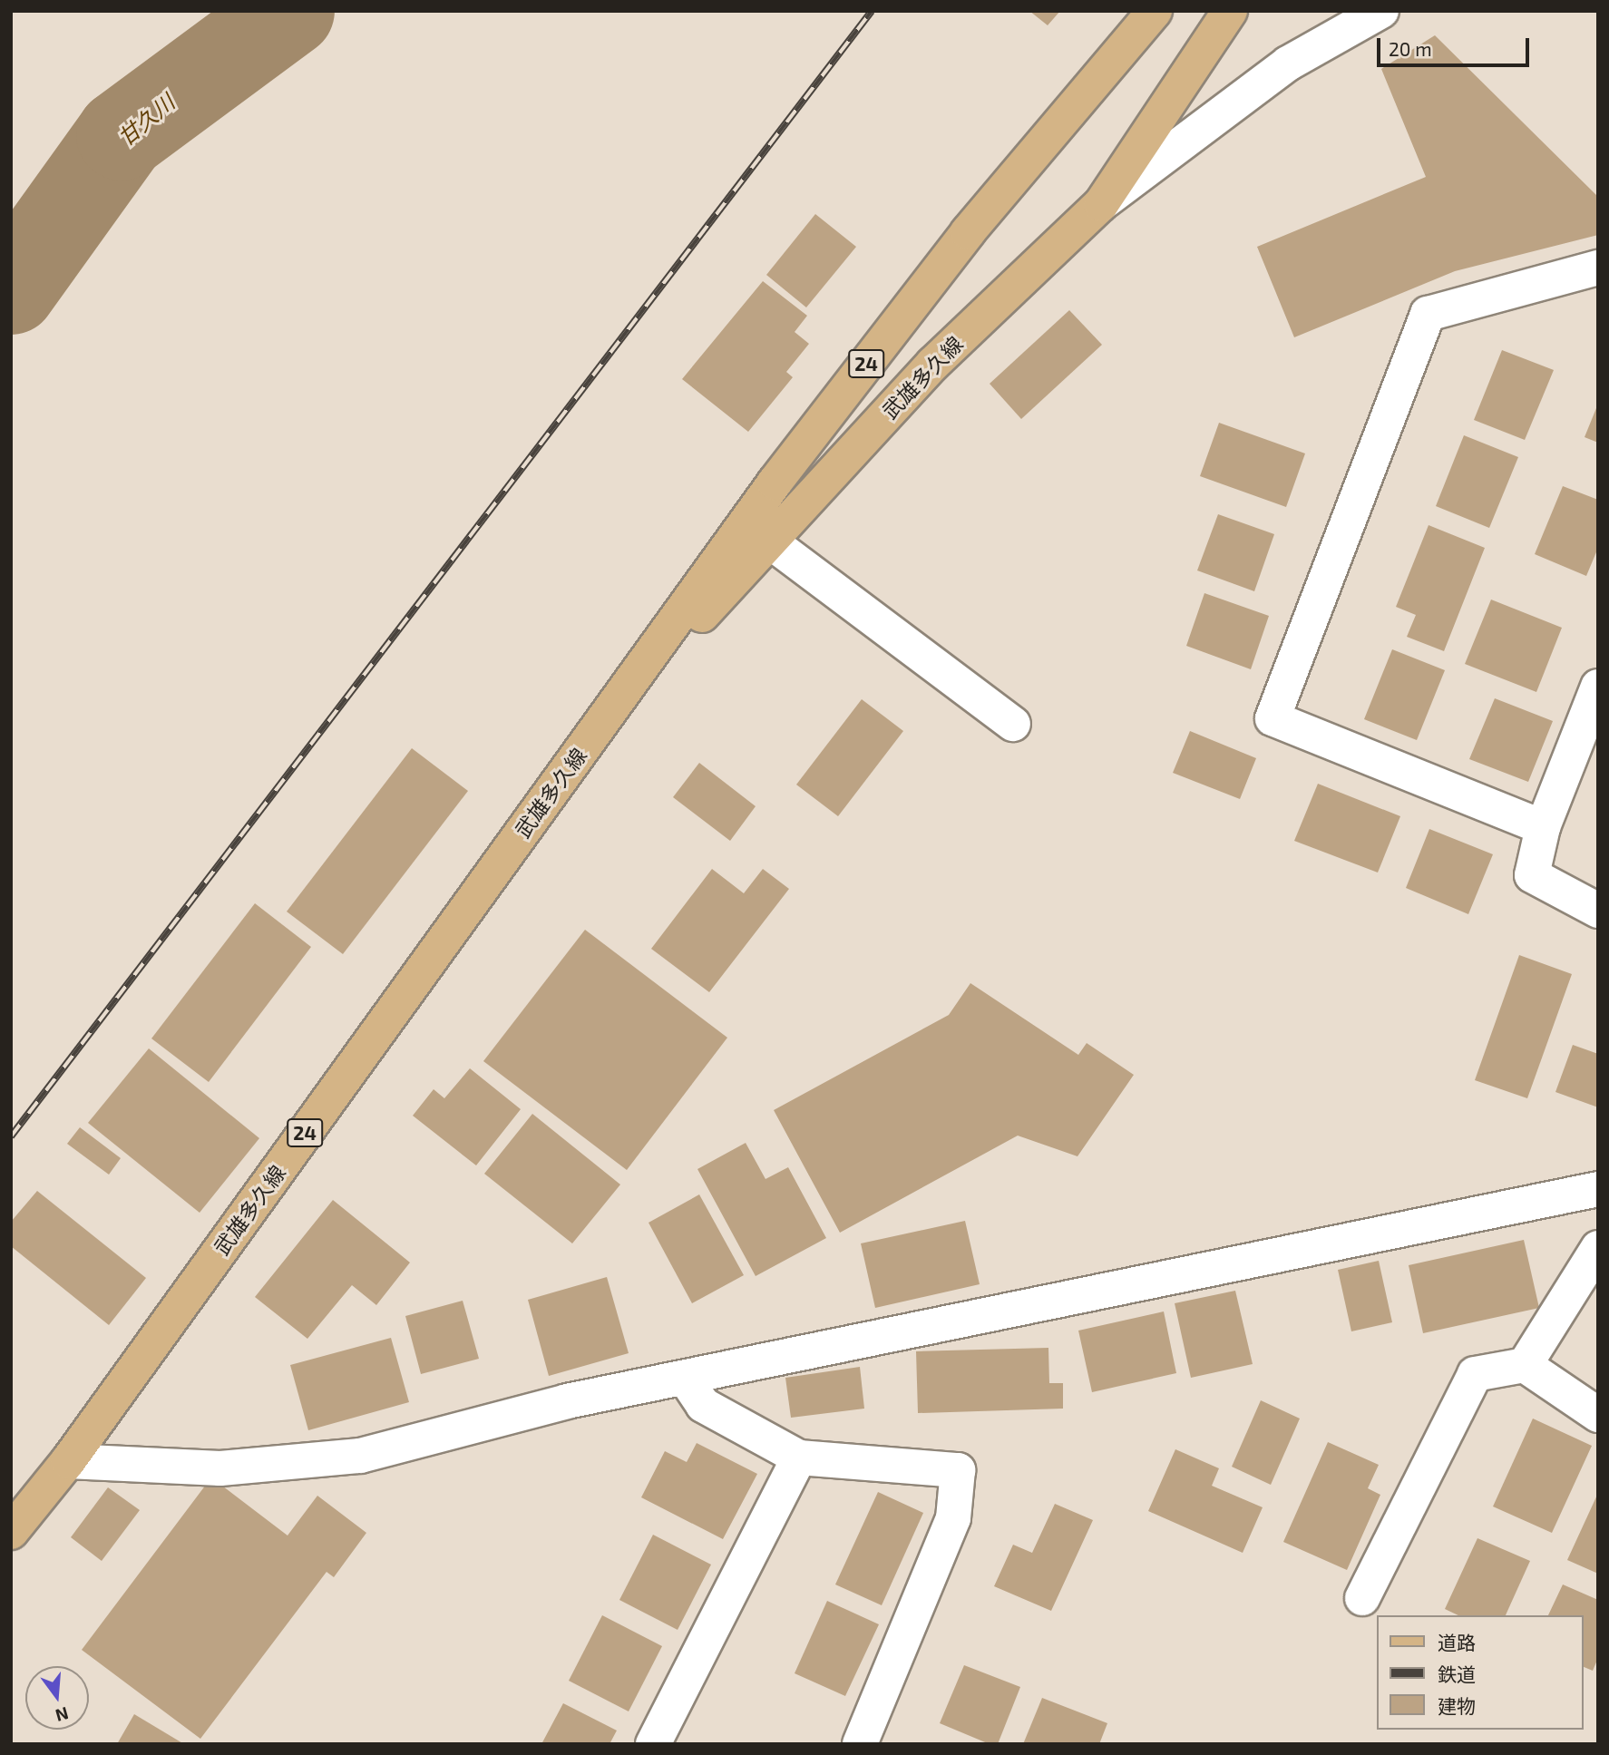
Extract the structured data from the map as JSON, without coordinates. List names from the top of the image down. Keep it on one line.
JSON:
{"streets":{"main road":["24","武雄多久線"]},"water":["甘久川"],"legend":["道路","鉄道","建物"],"scale_bar":"20 m","north":"bottom"}
